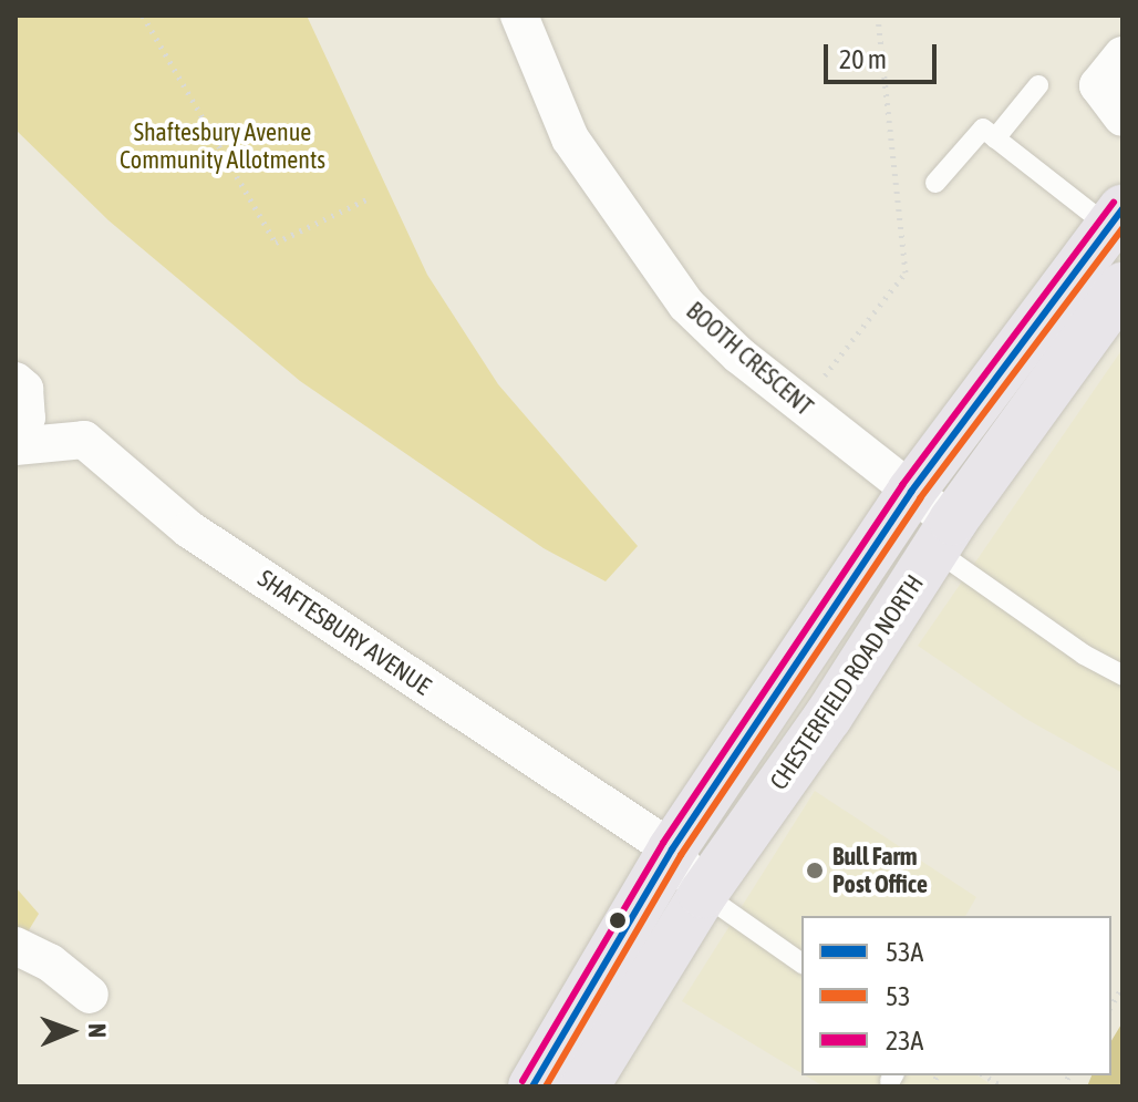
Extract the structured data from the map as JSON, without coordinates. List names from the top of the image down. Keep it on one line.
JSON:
{"streets":{"main road":["CHESTERFIELD ROAD NORTH"],"street":["BOOTH CRESCENT","SHAFTESBURY AVENUE"]},"crossings":[["BOOTH CRESCENT","CHESTERFIELD ROAD NORTH"],["SHAFTESBURY AVENUE","CHESTERFIELD ROAD NORTH"]],"parks":["Shaftesbury Avenue Community Allotments"],"places":["Bull Farm Post Office"],"lines":["transit line 23A","transit line 53A","transit line 53"],"legend":["53A","53","23A"],"scale_bar":"20 m","north":"right"}
